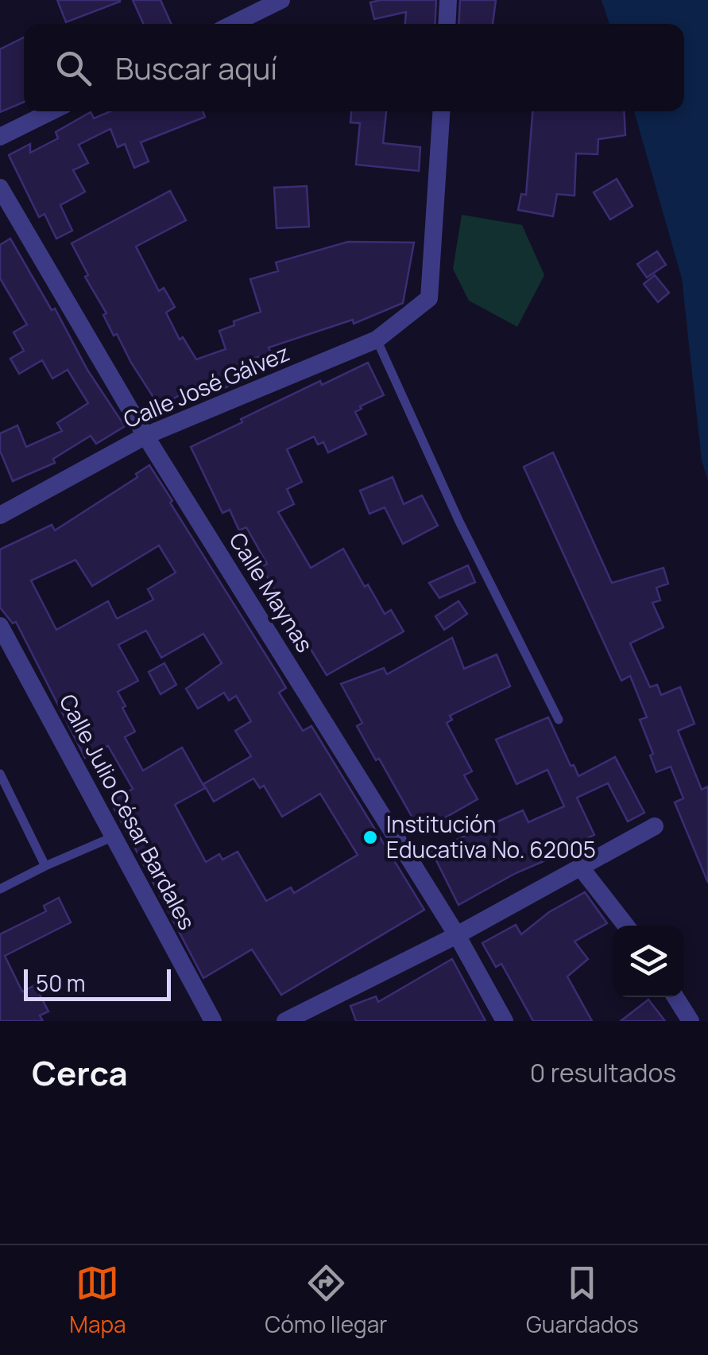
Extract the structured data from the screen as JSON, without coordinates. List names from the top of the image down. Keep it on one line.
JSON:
{"streets":{"street":["Calle José Gálvez","Calle Maynas","Calle Julio César Bardales"]},"crossings":[["Calle José Gálvez","Calle Maynas"]],"places":["Institución Educativa No. 62005"],"scale_bar":"50 m","page":{"search":"Buscar aquí","scale":"50 m","heading":["Cerca","0 resultados"],"nav":["Mapa","Cómo llegar","Guardados"]}}
